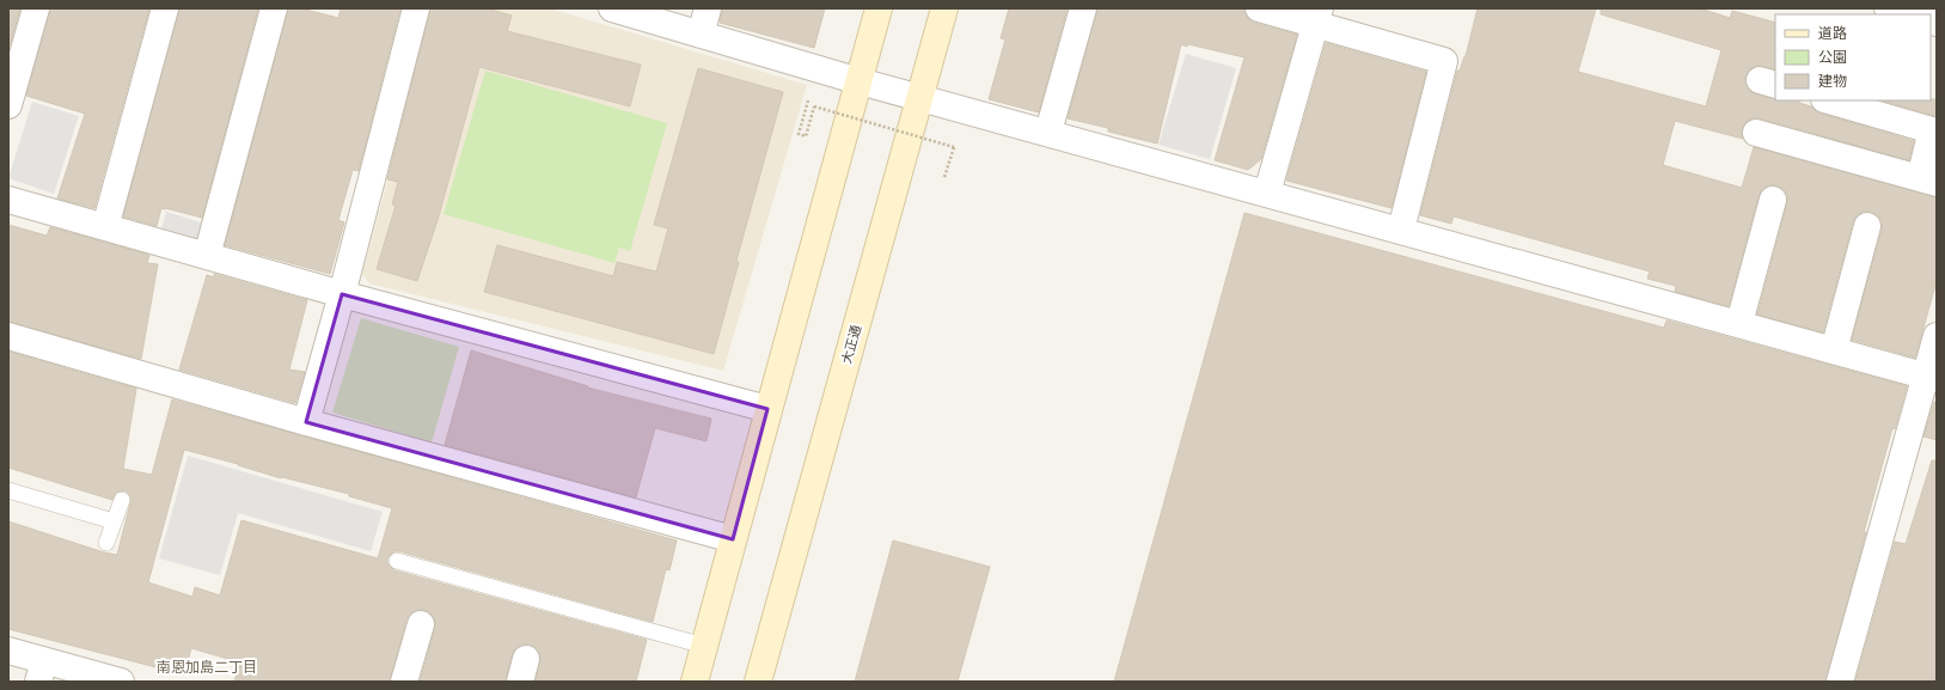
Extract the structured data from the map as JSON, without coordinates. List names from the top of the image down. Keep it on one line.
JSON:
{"streets":{"main road":["大正通"]},"districts":["南恩加島二丁目"],"legend":["道路","公園","建物"]}
